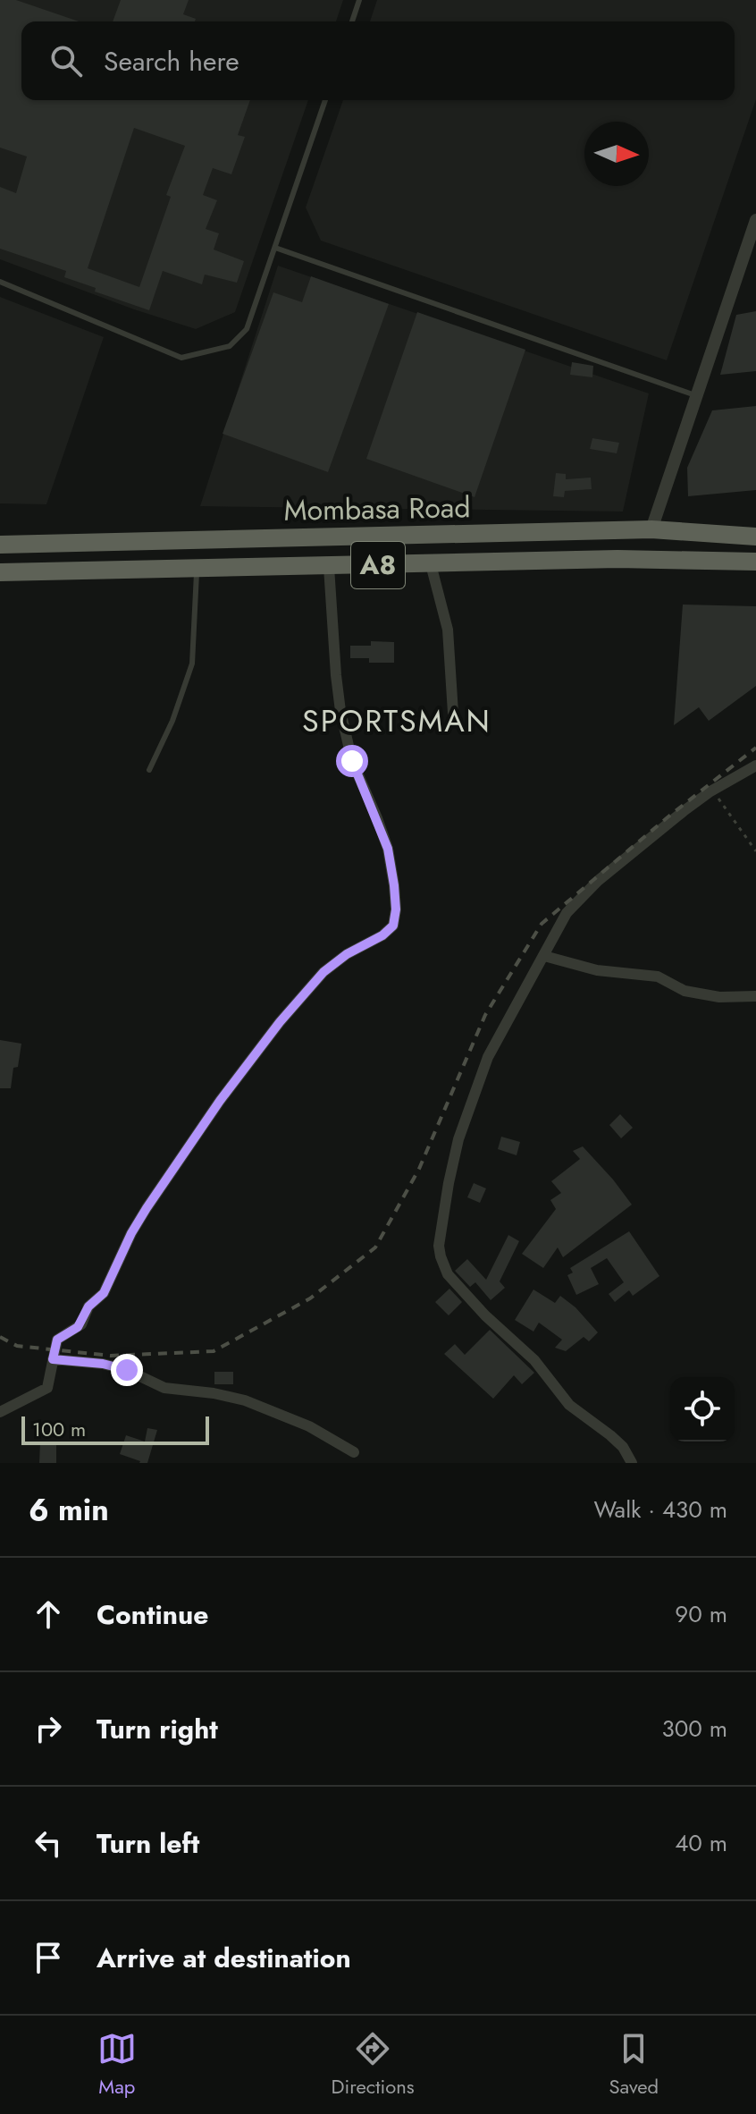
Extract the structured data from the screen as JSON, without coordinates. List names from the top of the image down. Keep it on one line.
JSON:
{"streets":{"highway":["Mombasa Road","A8"]},"districts":["SPORTSMAN"],"scale_bar":"100 m","north":"right","page":{"search":"Search here","scale":"100 m","heading":["6 min","Walk · 430 m"],"list":[["Continue","90 m"],["Turn right","300 m"],["Turn left","40 m"],"Arrive at destination"],"nav":["Map","Directions","Saved"]}}
